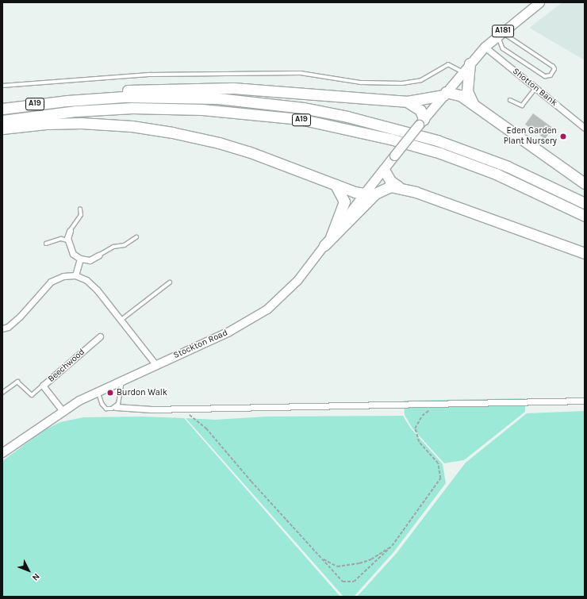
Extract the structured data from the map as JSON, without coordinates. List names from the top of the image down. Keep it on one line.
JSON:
{"streets":{"highway":["A19"],"main road":["A181","Stockton Road"],"street":["Shotton Bank","Beechwood"]},"crossings":[["A181","Shotton Bank"],["A181","Stockton Road"],["Stockton Road","Beechwood"]],"places":["Eden Garden Plant Nursery","Burdon Walk"],"north":"bottom right"}
